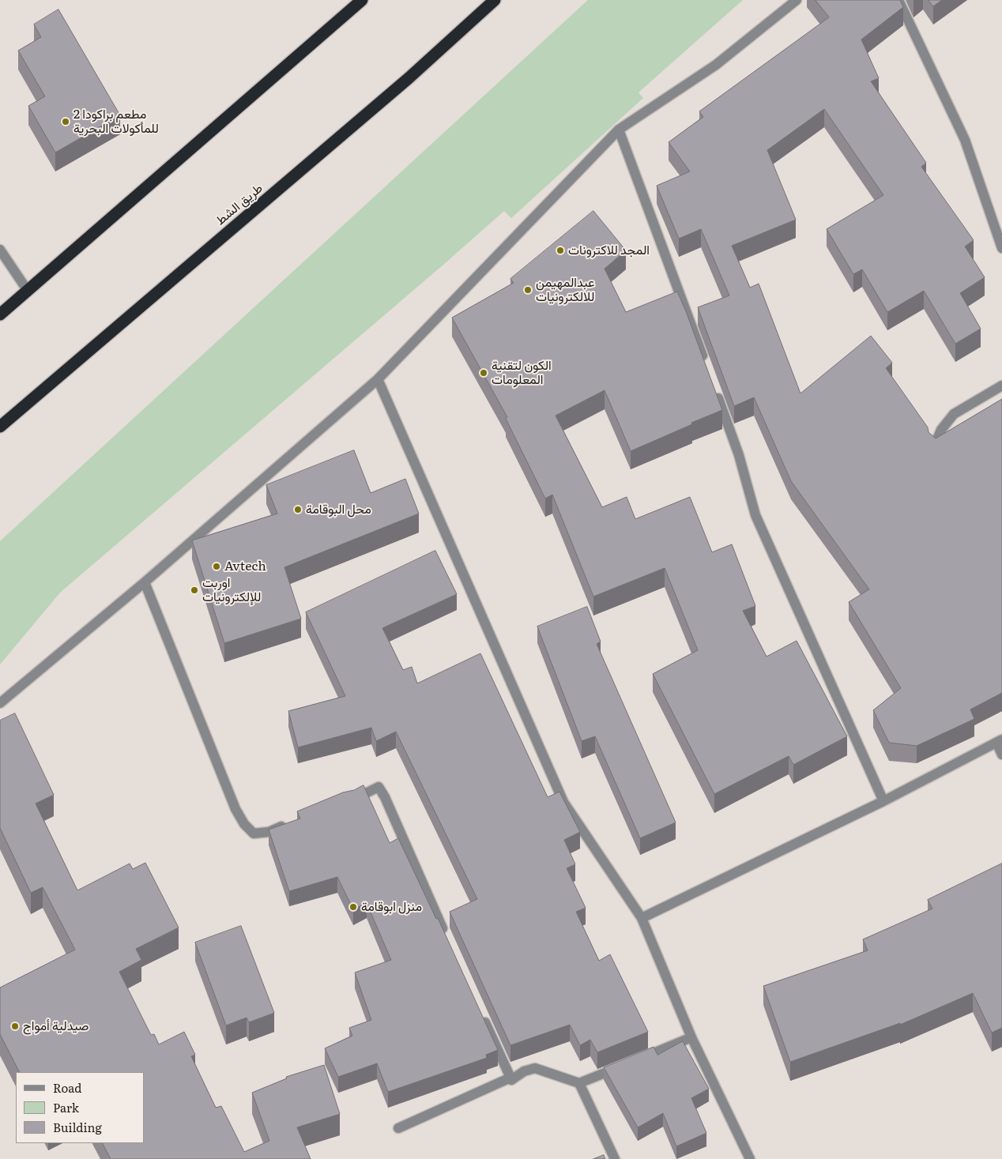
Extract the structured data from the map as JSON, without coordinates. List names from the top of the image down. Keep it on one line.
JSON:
{"streets":{"highway":["طريق الشط"]},"places":["مطعم براكودا 2 للمأكولات البحرية","المجد للاكترونات","عبدالمهيمن للالكترونيات","الكون لتقنية المعلومات","محل البوقامة","Avtech","اوربت للإلكترونيات","منزل ابوقامة","صيدلية أمواج"],"legend":["Road","Park","Building"]}
